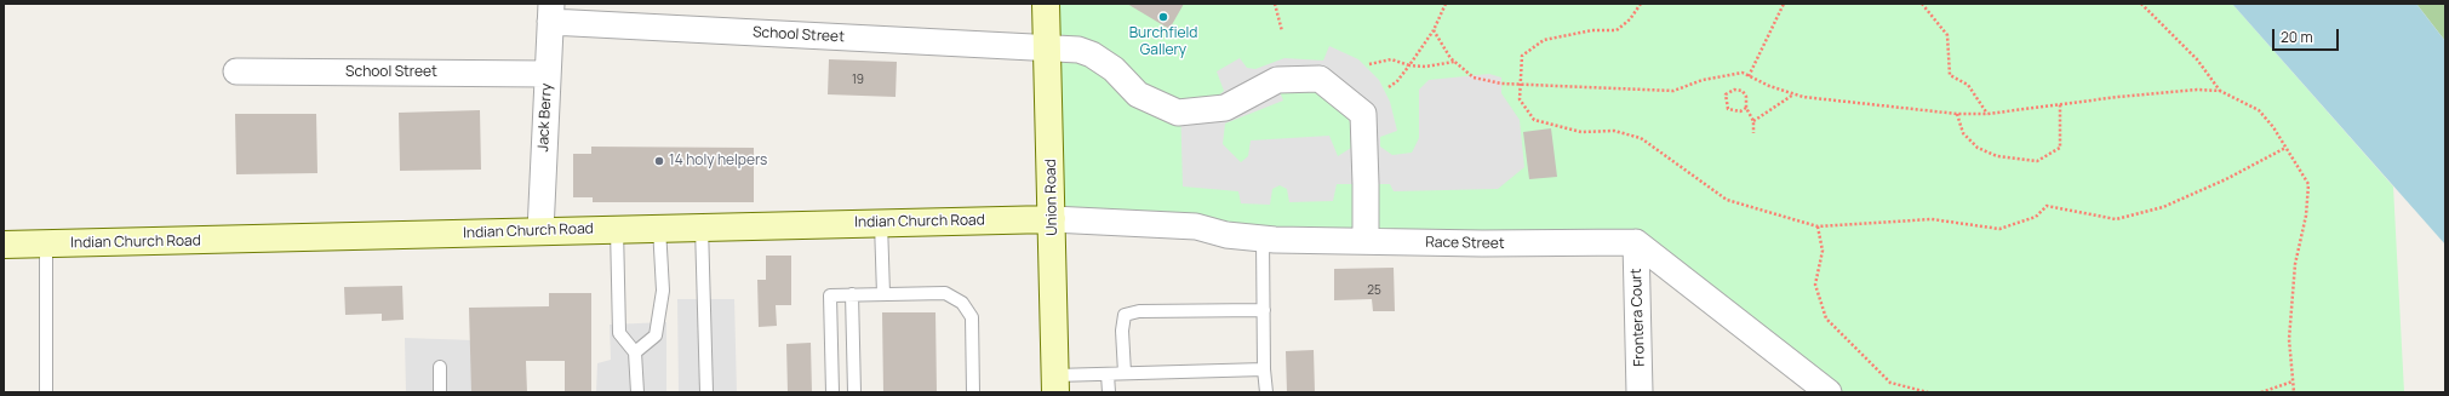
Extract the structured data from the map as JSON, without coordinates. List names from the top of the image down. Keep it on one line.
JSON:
{"streets":{"street":["School Street","Jack Berry","Union Road","Indian Church Road","Race Street","Frontera Court"]},"crossings":[["School Street","Jack Berry"],["School Street","Union Road"],["School Street","Race Street"],["Jack Berry","Indian Church Road"],["Union Road","Indian Church Road"],["Union Road","Race Street"],["Indian Church Road","Race Street"],["Race Street","Frontera Court"]],"places":["Burchfield Gallery","14 holy helpers"],"house_numbers":["19","25"],"scale_bar":"20 m"}
